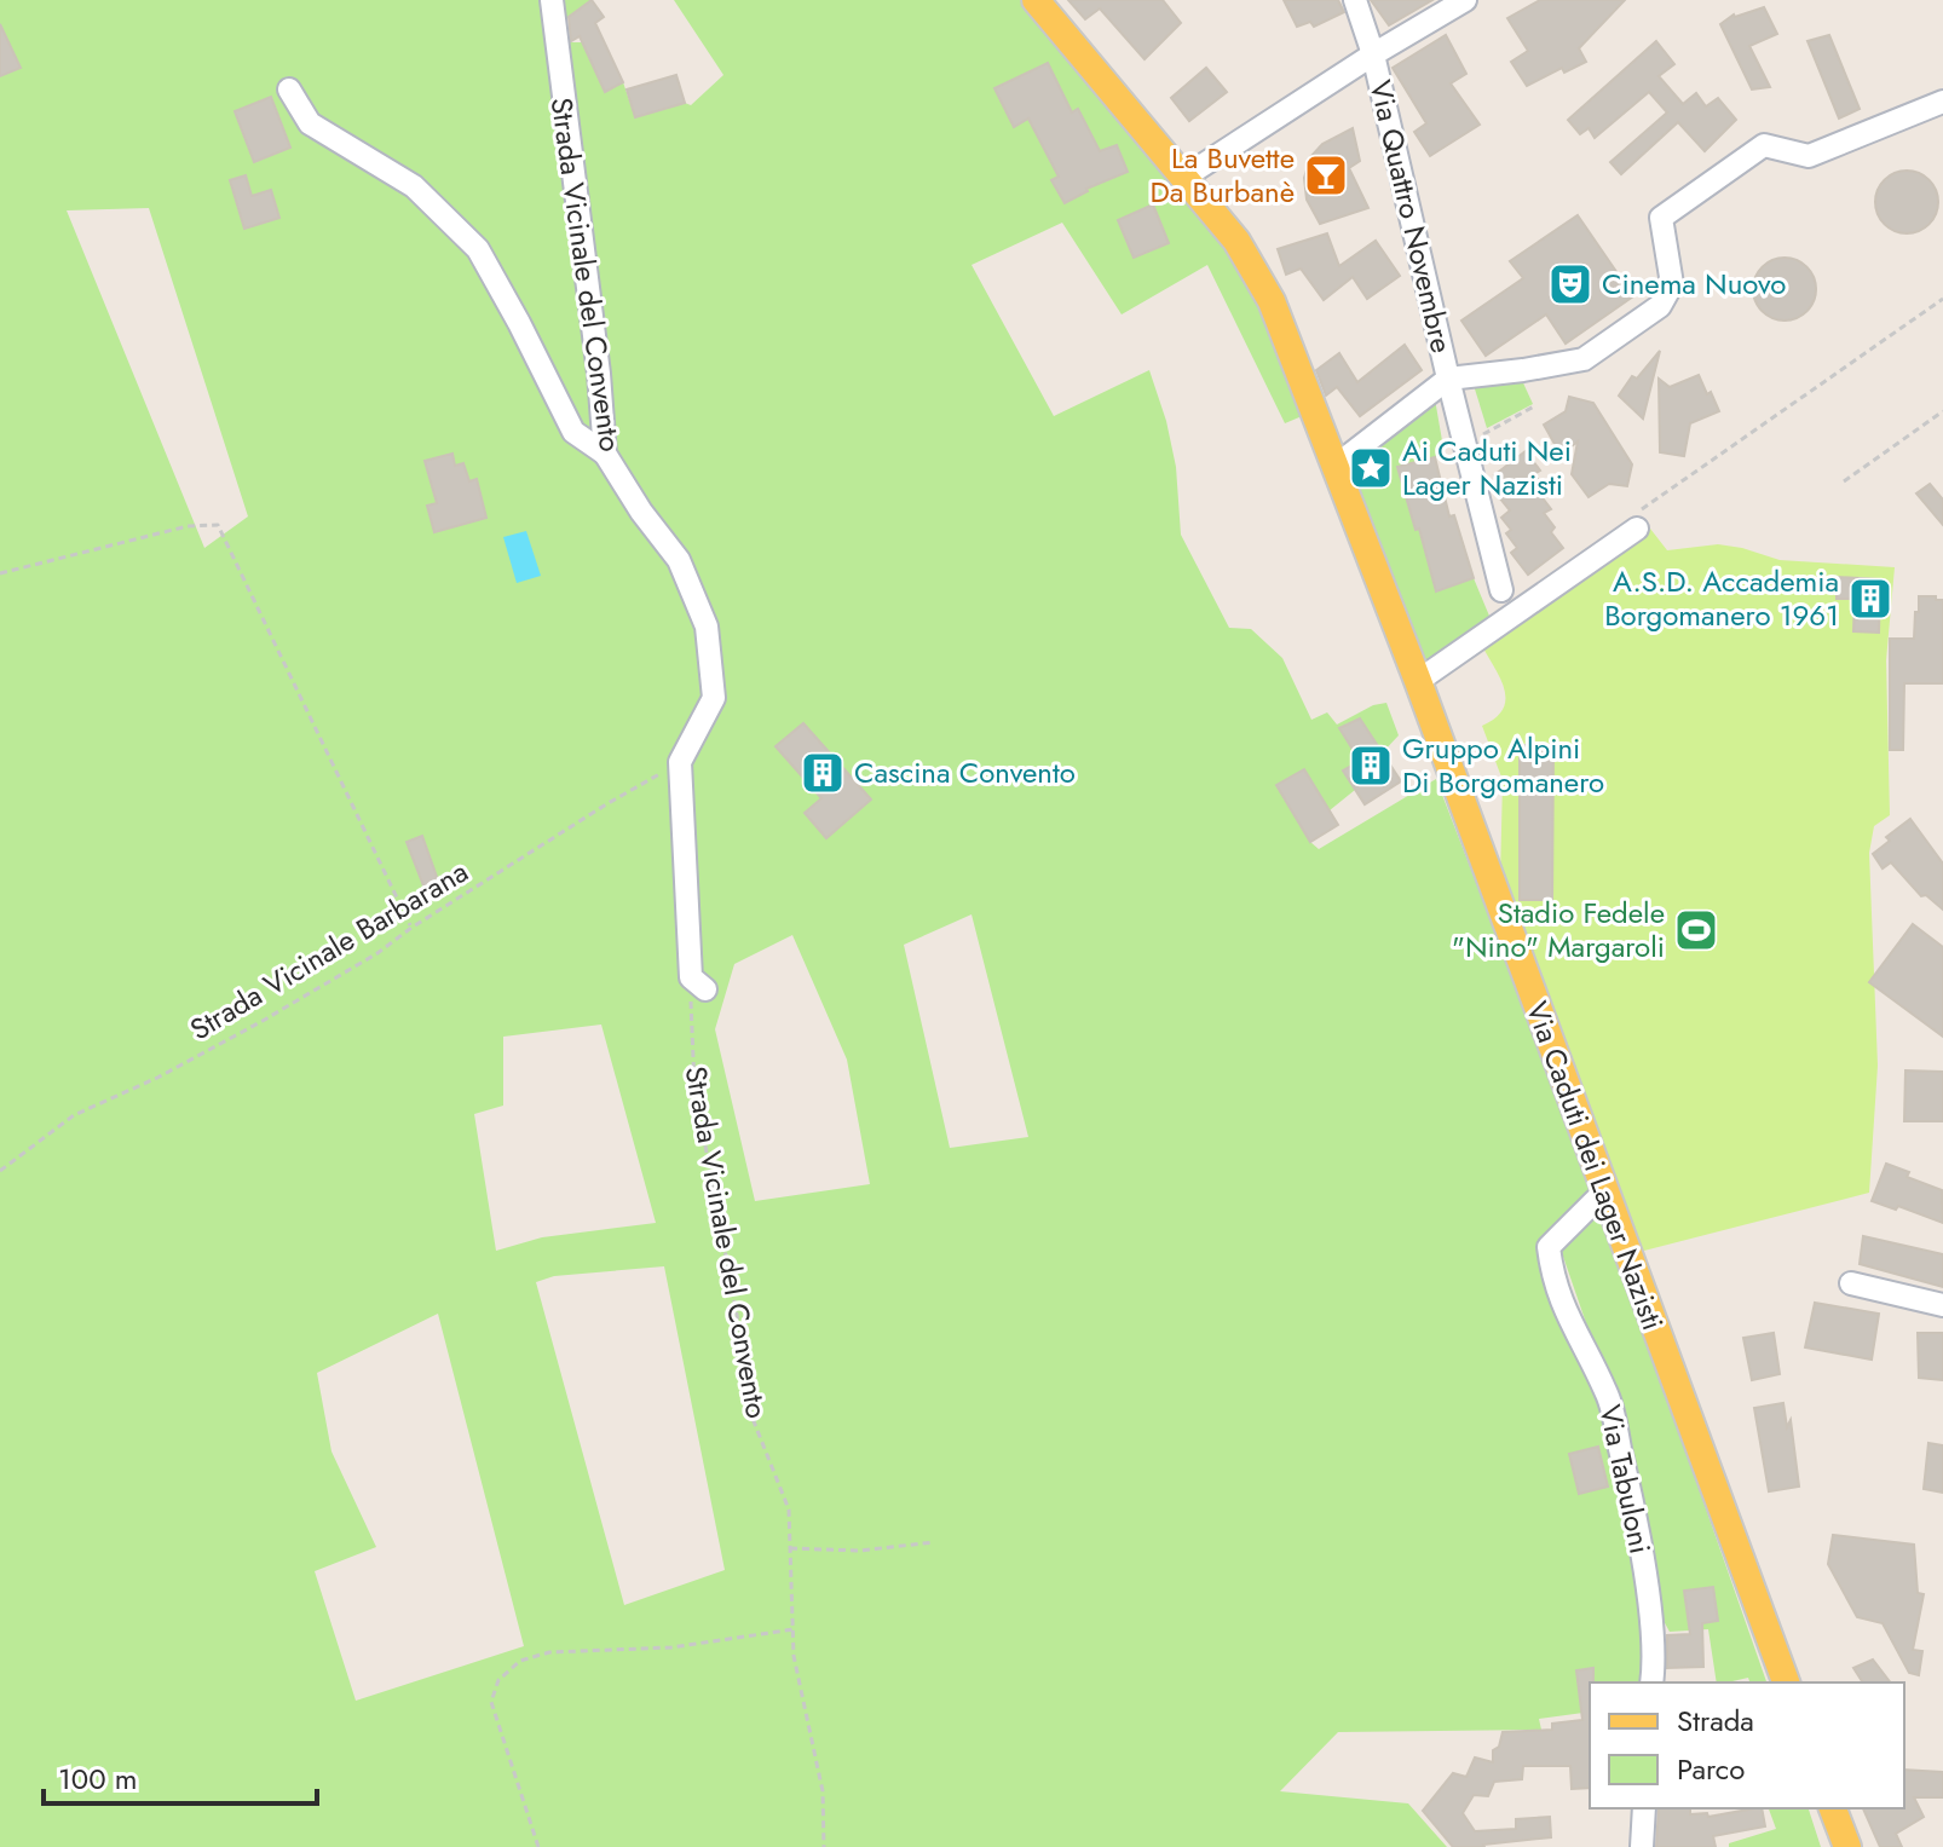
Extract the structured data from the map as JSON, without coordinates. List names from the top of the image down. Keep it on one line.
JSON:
{"streets":{"main road":["Via Caduti dei Lager Nazisti"],"street":["Via Quattro Novembre","Strada Vicinale del Convento","Via Tabuloni"],"path":["Strada Vicinale Barbarana"]},"crossings":[["Via Quattro Novembre","Via Caduti dei Lager Nazisti"],["Strada Vicinale del Convento","Strada Vicinale Barbarana"],["Via Caduti dei Lager Nazisti","Via Tabuloni"]],"places":{"bar":["La Buvette Da Burbanè"],"theatre":["Cinema Nuovo"],"place":["Ai Caduti Nei Lager Nazisti"],"building":["A.S.D. Accademia Borgomanero 1961","Gruppo Alpini Di Borgomanero","Cascina Convento"],"sports":["Stadio Fedele \"Nino\" Margaroli"]},"legend":["Strada","Parco"],"scale_bar":"100 m"}
